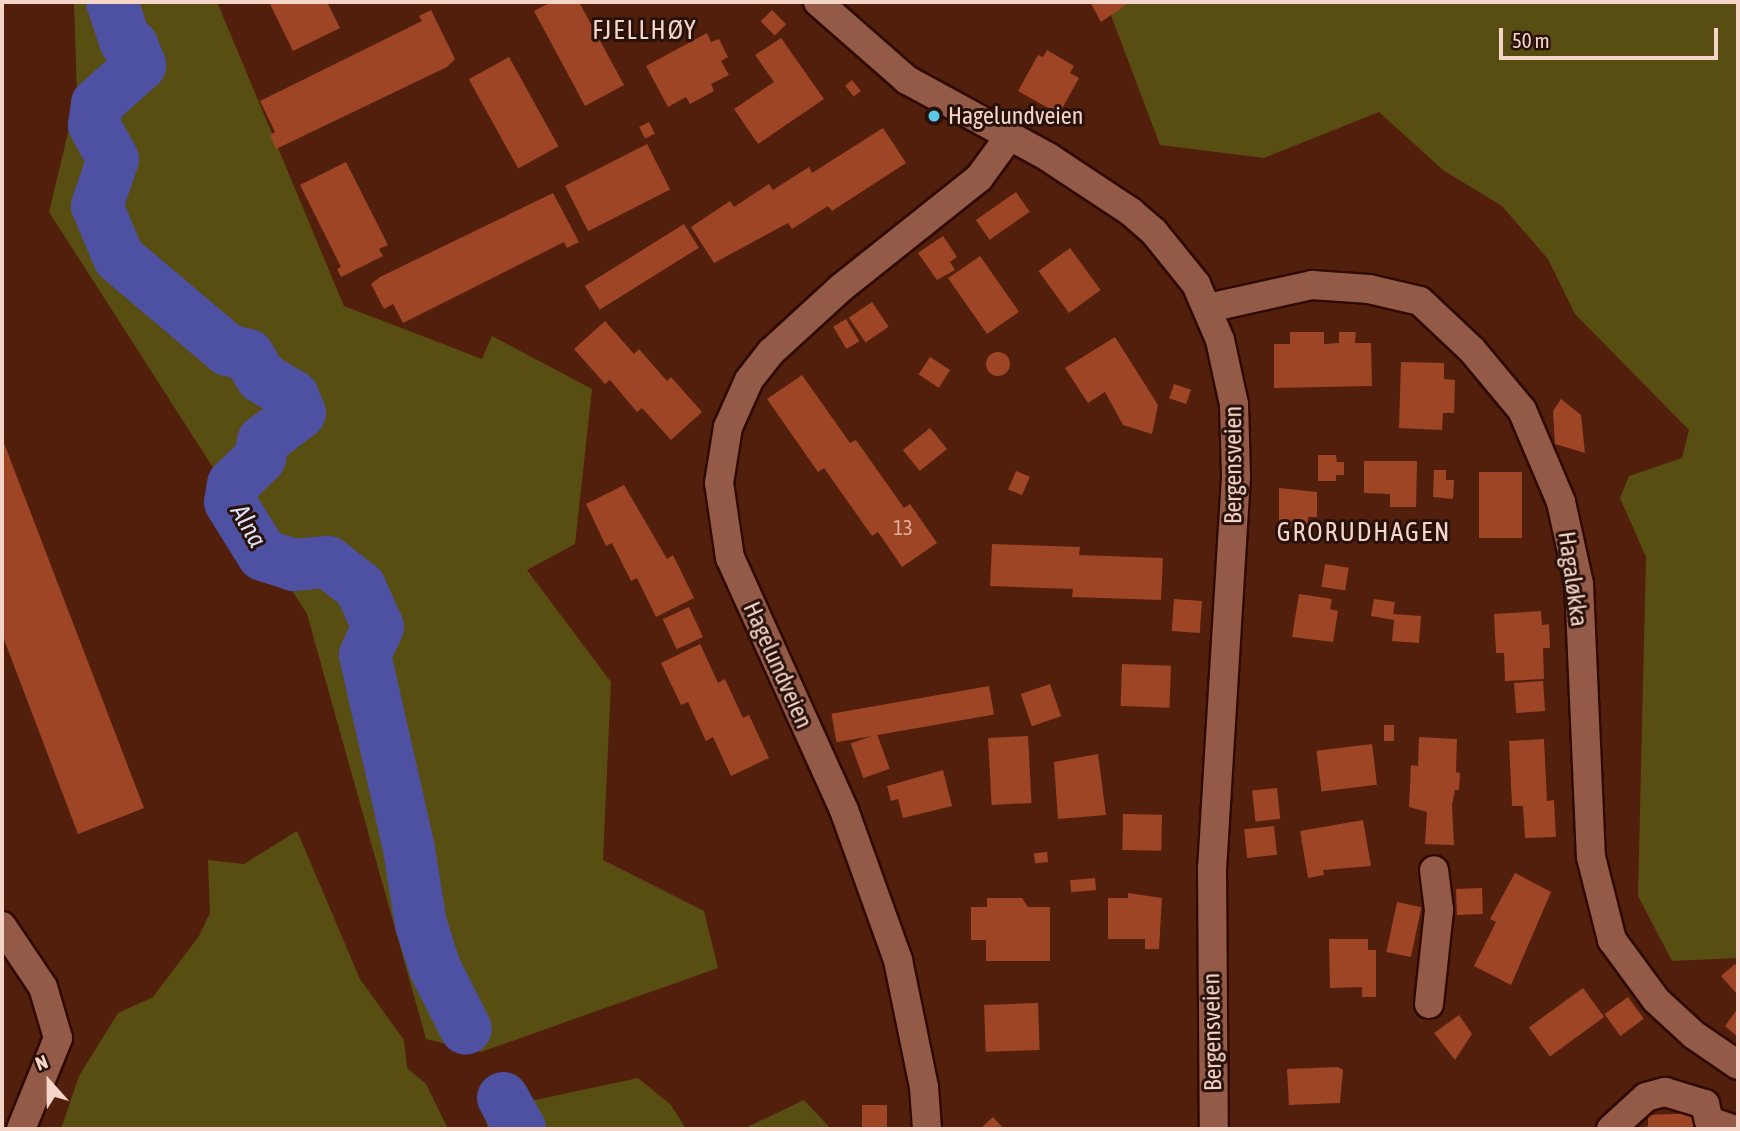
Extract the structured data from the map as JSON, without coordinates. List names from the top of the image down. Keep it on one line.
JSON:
{"streets":{"street":["Bergensveien","Hagaløkka","Hagelundveien"]},"crossings":[["Bergensveien","Hagaløkka"],["Bergensveien","Hagelundveien"]],"districts":["FJELLHØY","GRORUDHAGEN"],"water":["Alna"],"places":["Hagelundveien"],"house_numbers":["13"],"scale_bar":"50 m","north":"top"}
